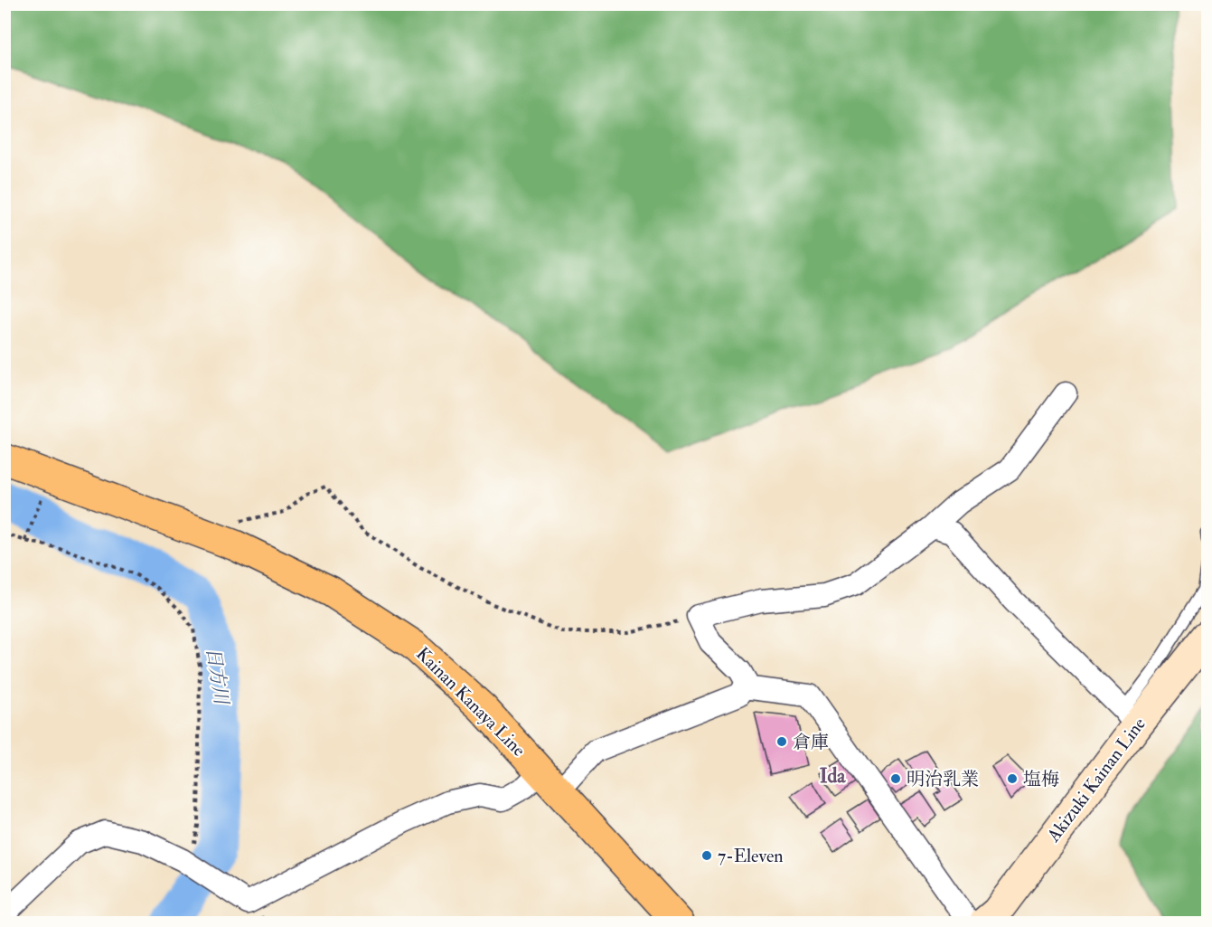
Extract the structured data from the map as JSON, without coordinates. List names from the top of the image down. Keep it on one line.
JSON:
{"streets":{"main road":["Kainan Kanaya Line","Akizuki Kainan Line"]},"districts":["Ida"],"water":["日方川"],"places":["倉庫","明治乳業","塩梅","7-Eleven"]}
